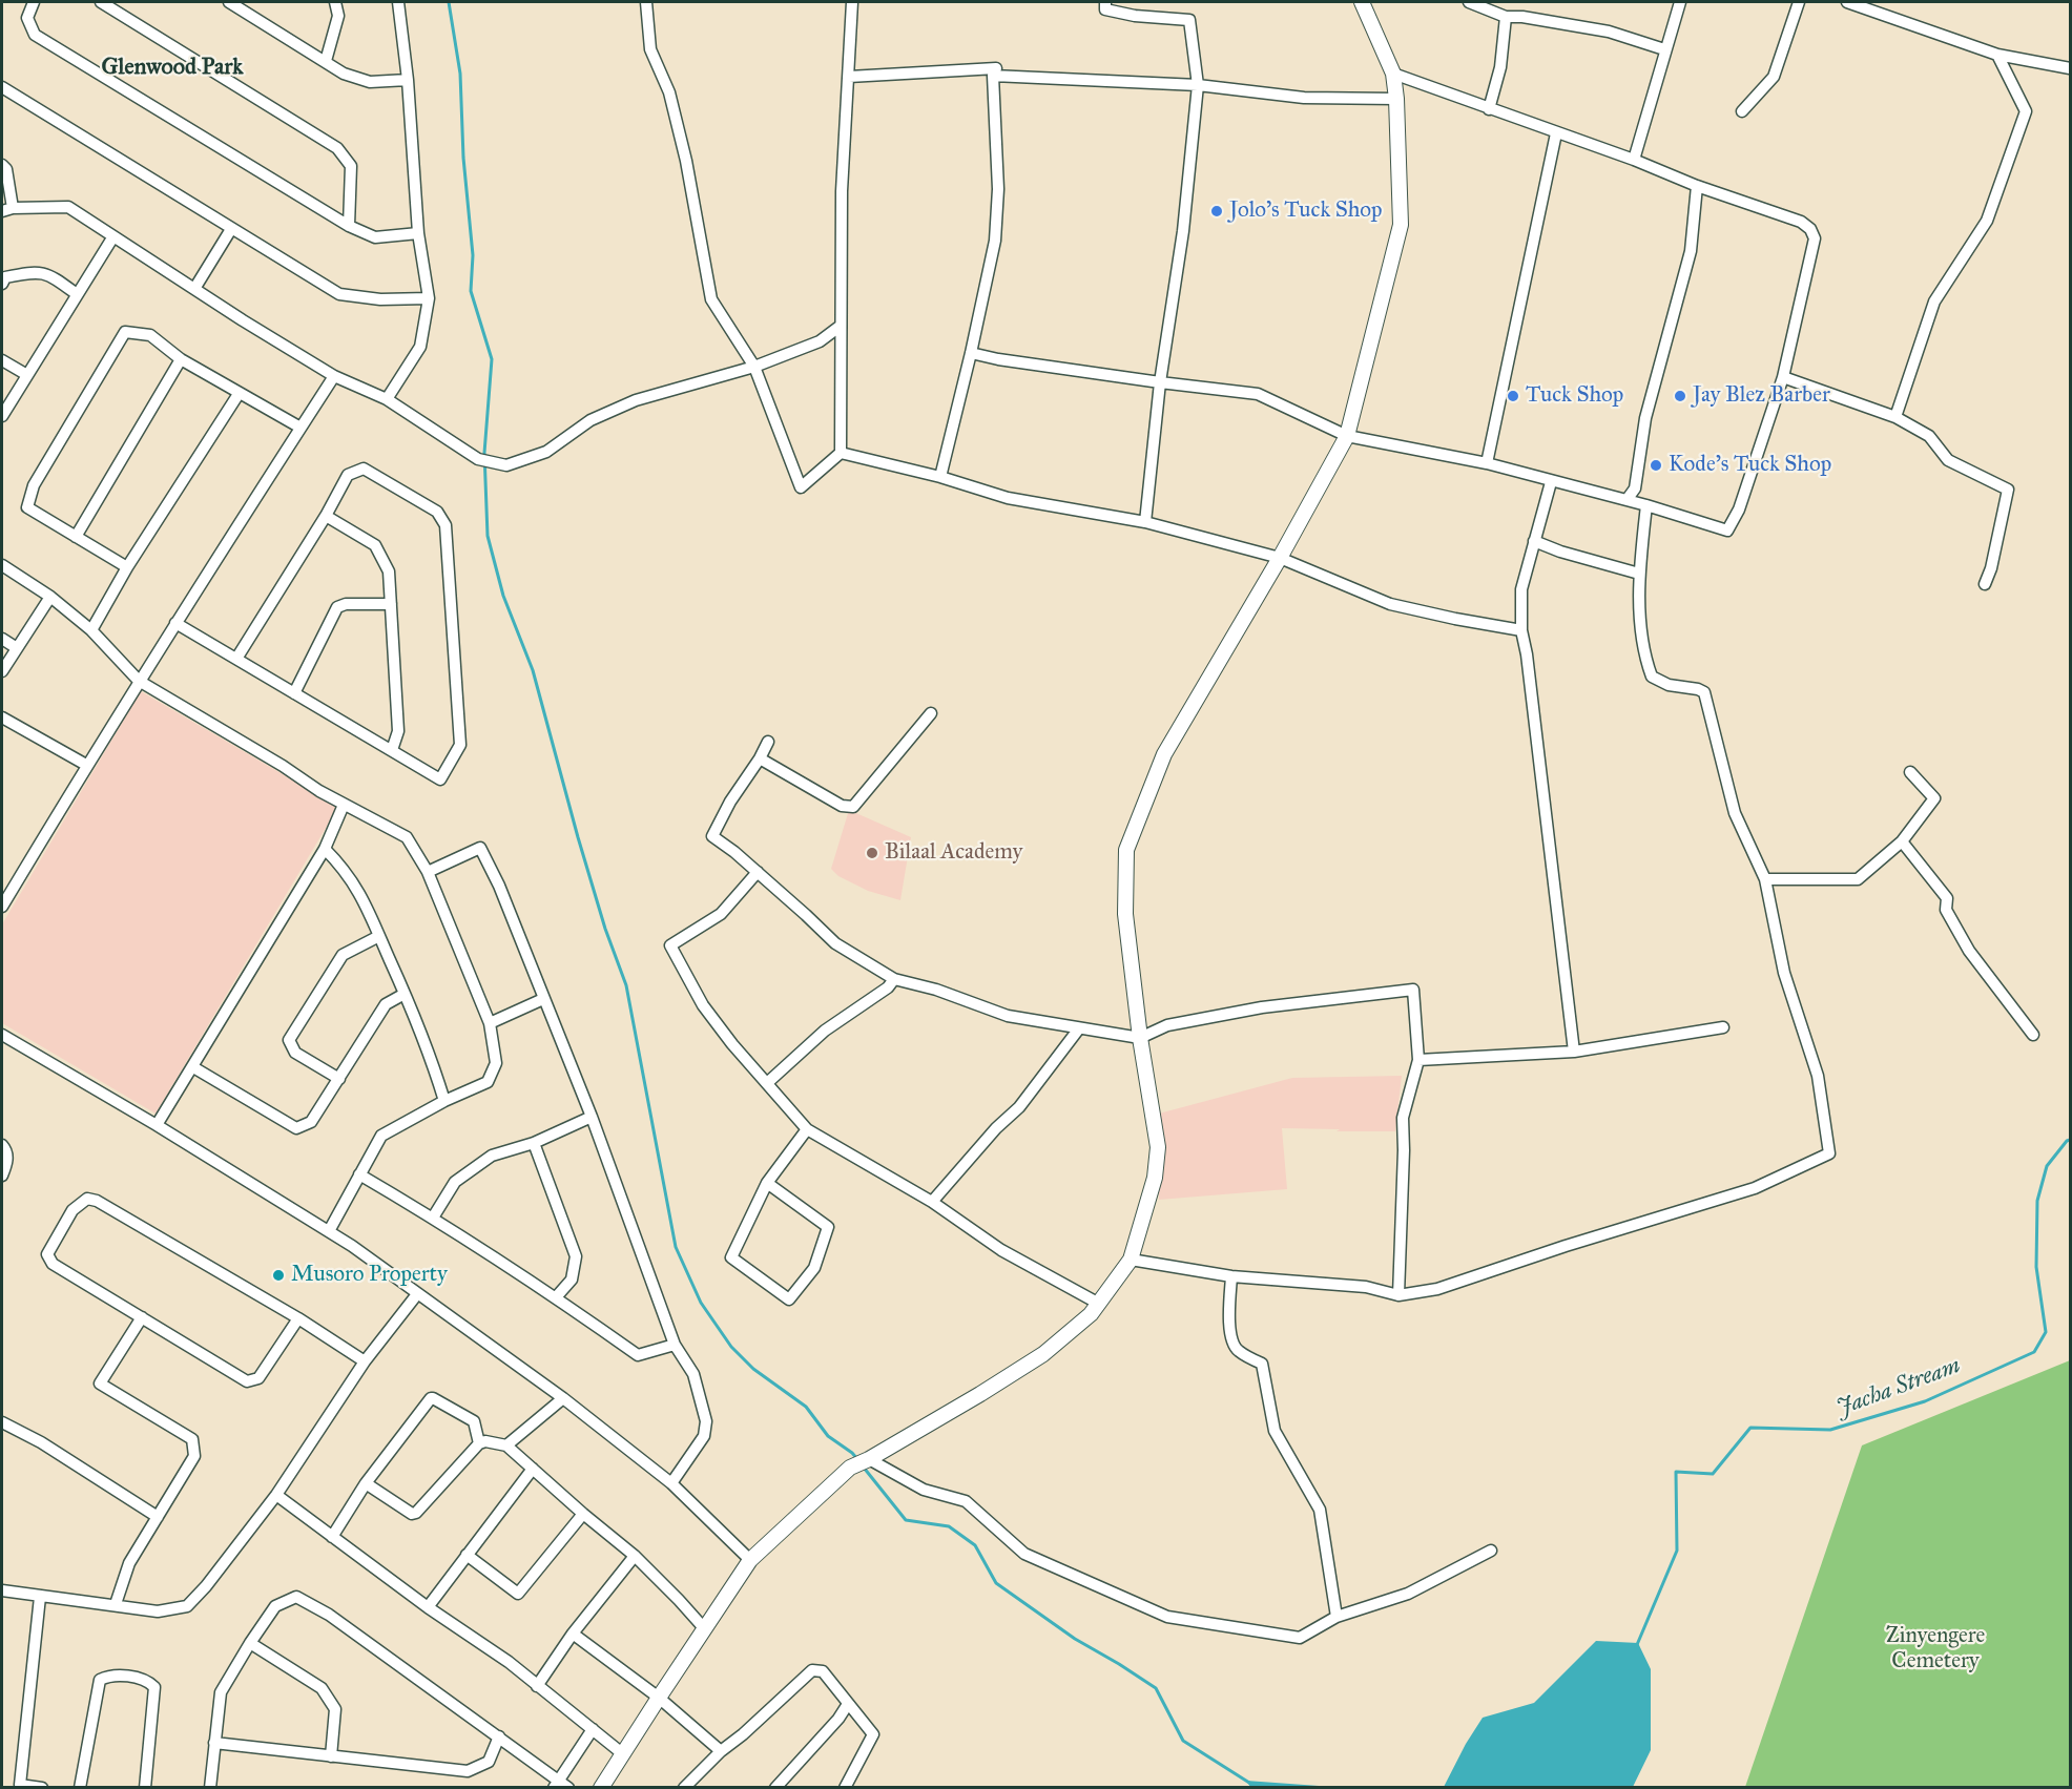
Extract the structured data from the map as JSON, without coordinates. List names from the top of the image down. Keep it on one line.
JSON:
{"districts":["Glenwood Park"],"water":["Jacha Stream"],"parks":["Zinyengere Cemetery"],"places":["Jolo's Tuck Shop","Tuck Shop","Jay Blez Barber","Kode's Tuck Shop","Bilaal Academy","Musoro Property"]}
